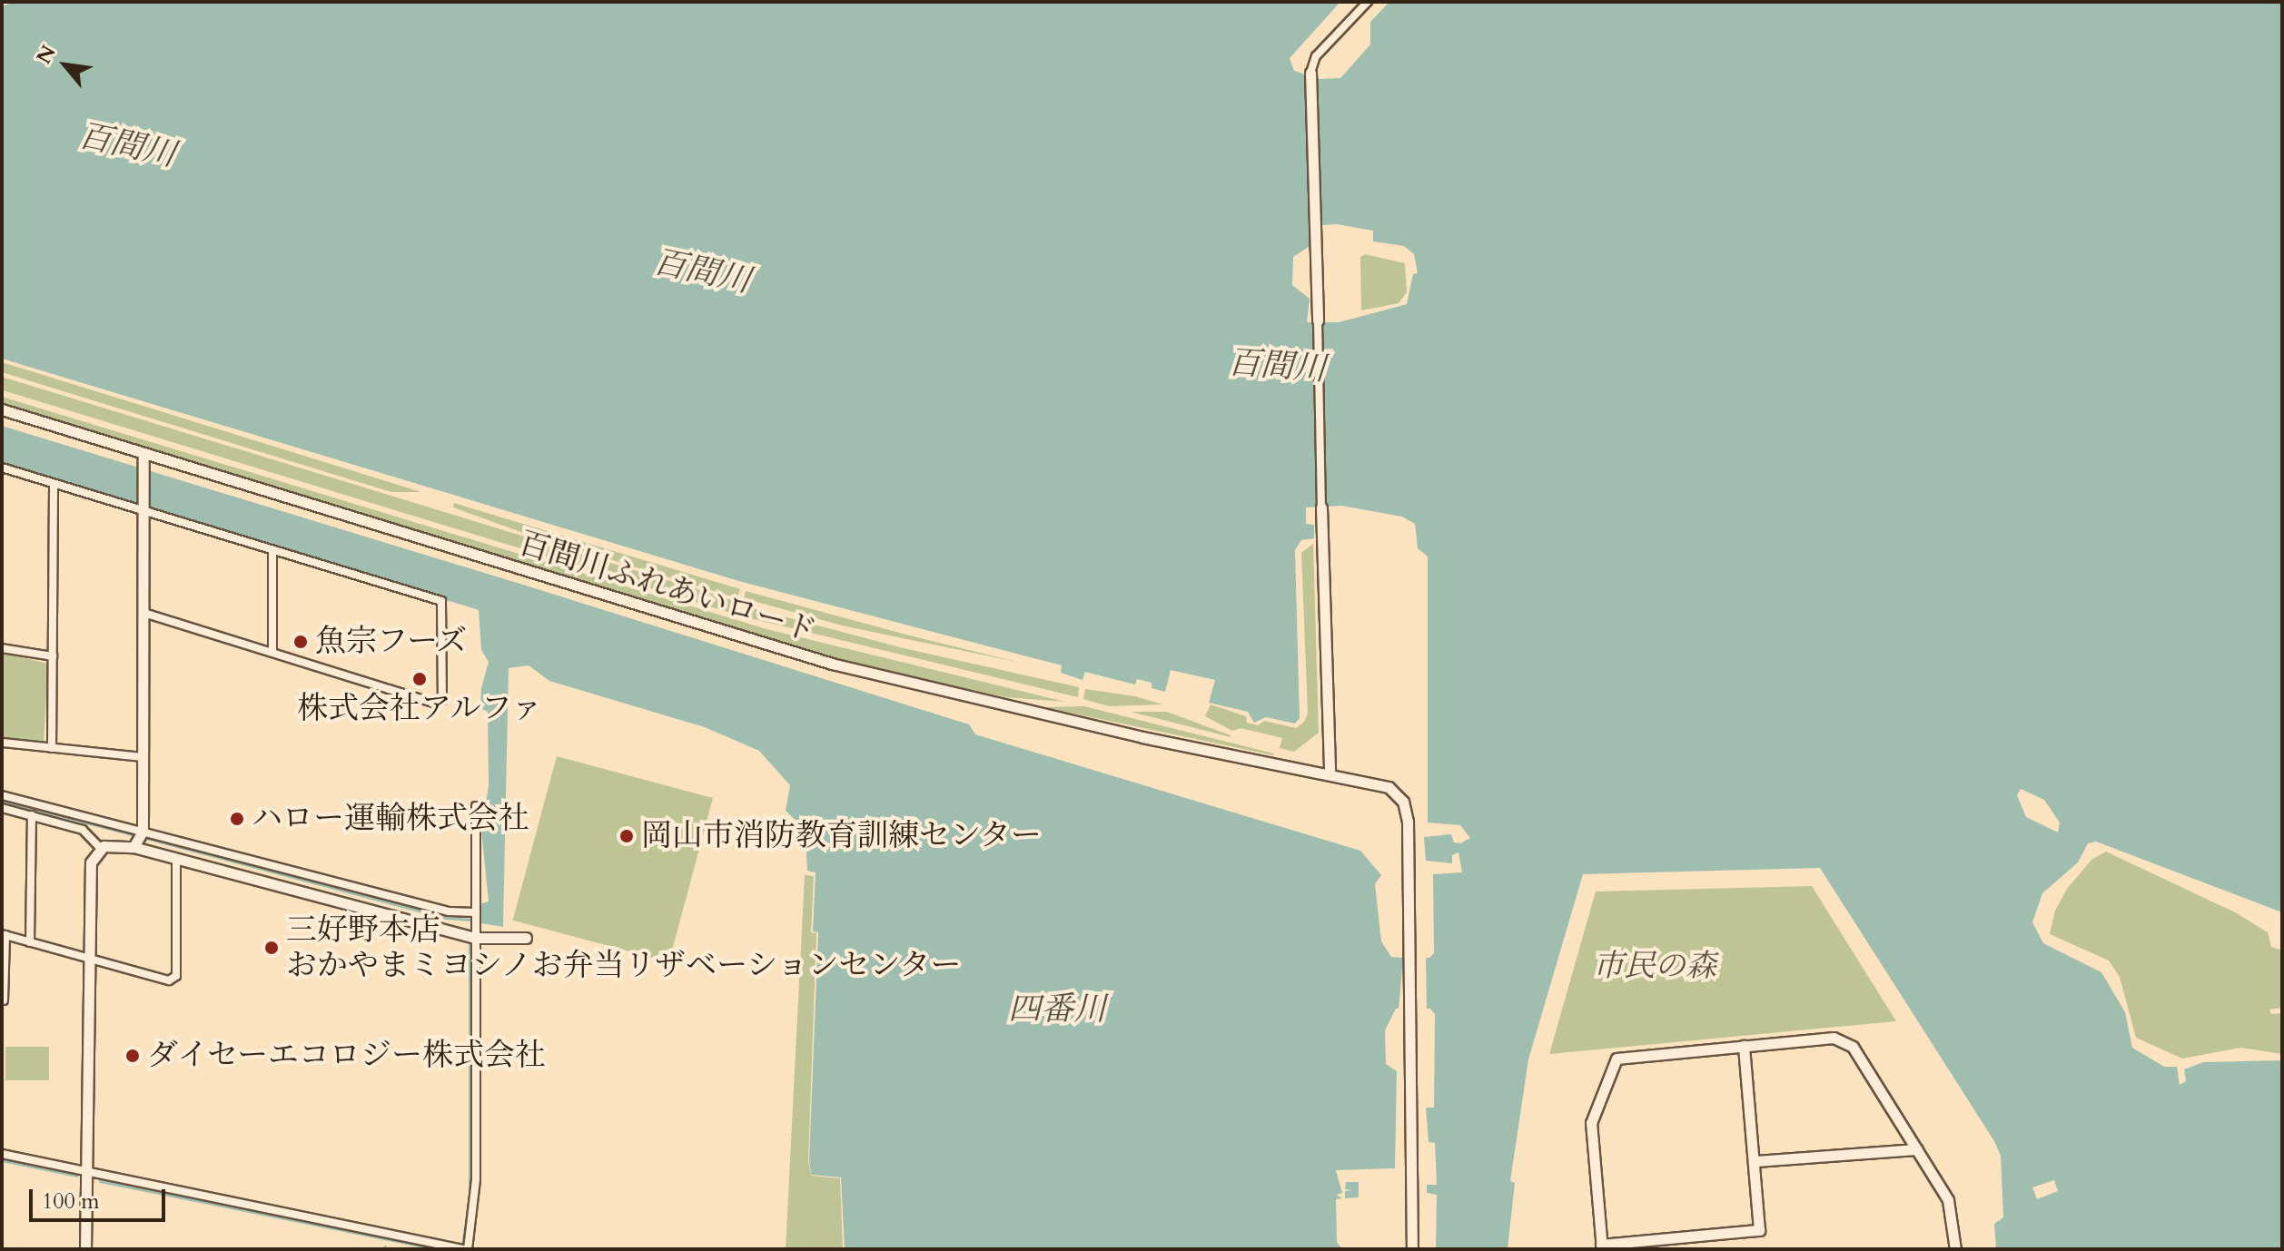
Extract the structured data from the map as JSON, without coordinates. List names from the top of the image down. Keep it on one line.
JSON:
{"streets":{"street":["百間川ふれあいロード"]},"water":["百間川","四番川"],"parks":["市民の森"],"places":["魚宗フーズ","株式会社アルファ","ハロー運輸株式会社","岡山市消防教育訓練センター","三好野本店 おかやまミヨシノお弁当リザベーションセンター","ダイセーエコロジー株式会社"],"scale_bar":"100 m","north":"top left"}
